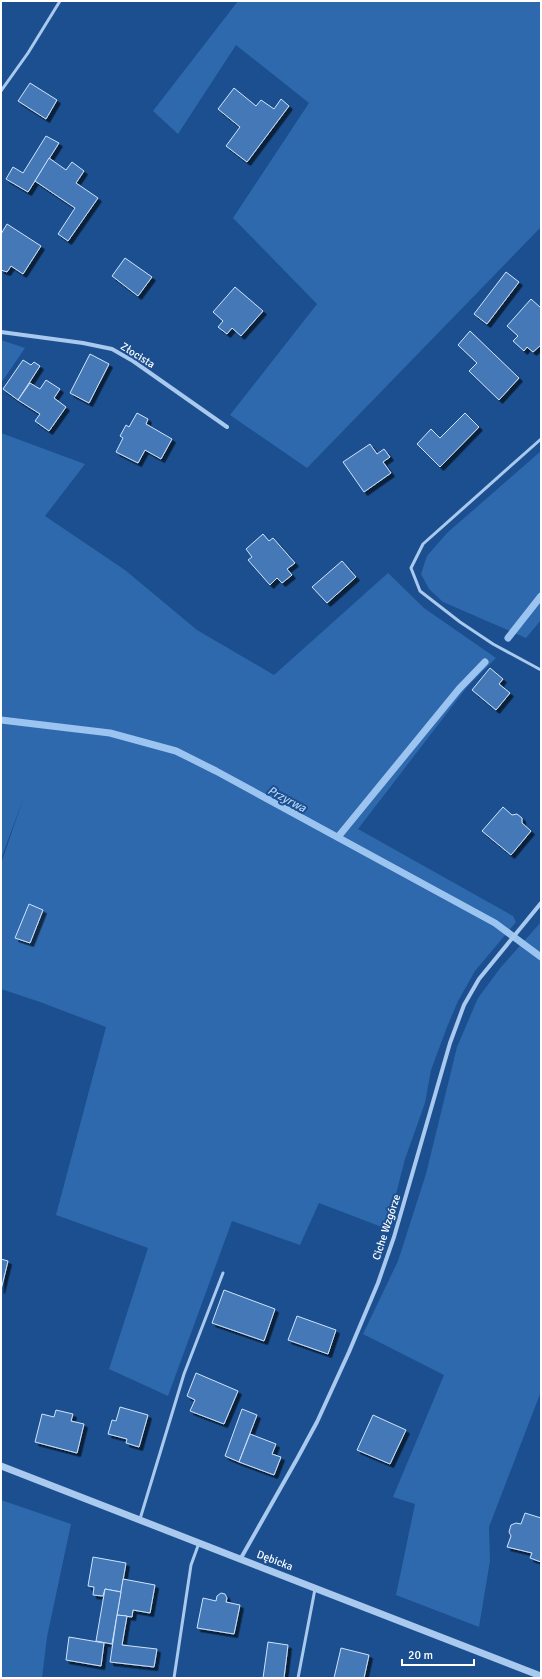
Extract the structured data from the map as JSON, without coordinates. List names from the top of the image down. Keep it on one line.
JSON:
{"streets":{"street":["Złocista","Ciche Wzgórze","Dębicka"]},"crossings":[["Ciche Wzgórze","Dębicka"]],"water":["Przyrwa"],"scale_bar":"20 m"}
